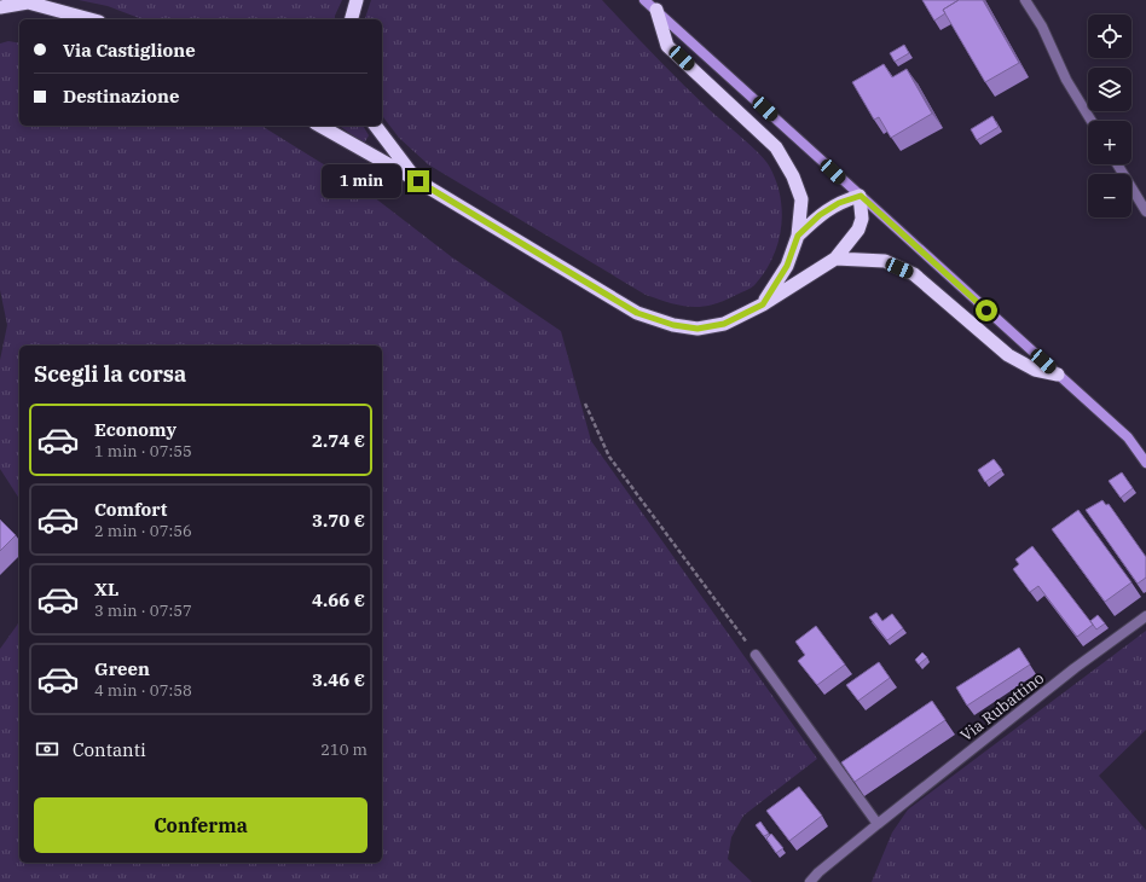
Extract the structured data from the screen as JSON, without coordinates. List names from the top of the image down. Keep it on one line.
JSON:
{"streets":{"street":["Via Rubattino"]},"page":{"map_buttons":["+","−"],"banner":["Via Castiglione","Destinazione"],"bubble":"1 min","heading":"Scegli la corsa","list":[{"name":"Economy","note":"1 min · 07:55","value":"2.74 €"},{"name":"Comfort","note":"2 min · 07:56","value":"3.70 €"},{"name":"XL","note":"3 min · 07:57","value":"4.66 €"},{"name":"Green","note":"4 min · 07:58","value":"3.46 €"}],"pay":["Contanti","210 m"],"buttons":"Conferma"}}
